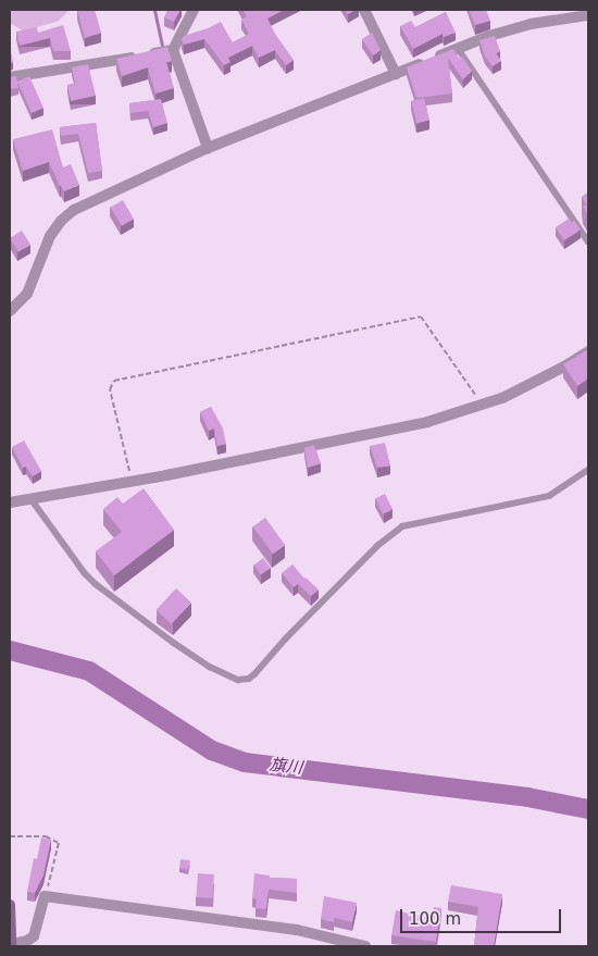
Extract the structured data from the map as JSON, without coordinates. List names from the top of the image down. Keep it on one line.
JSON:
{"water":["旗川"],"scale_bar":"100 m"}
